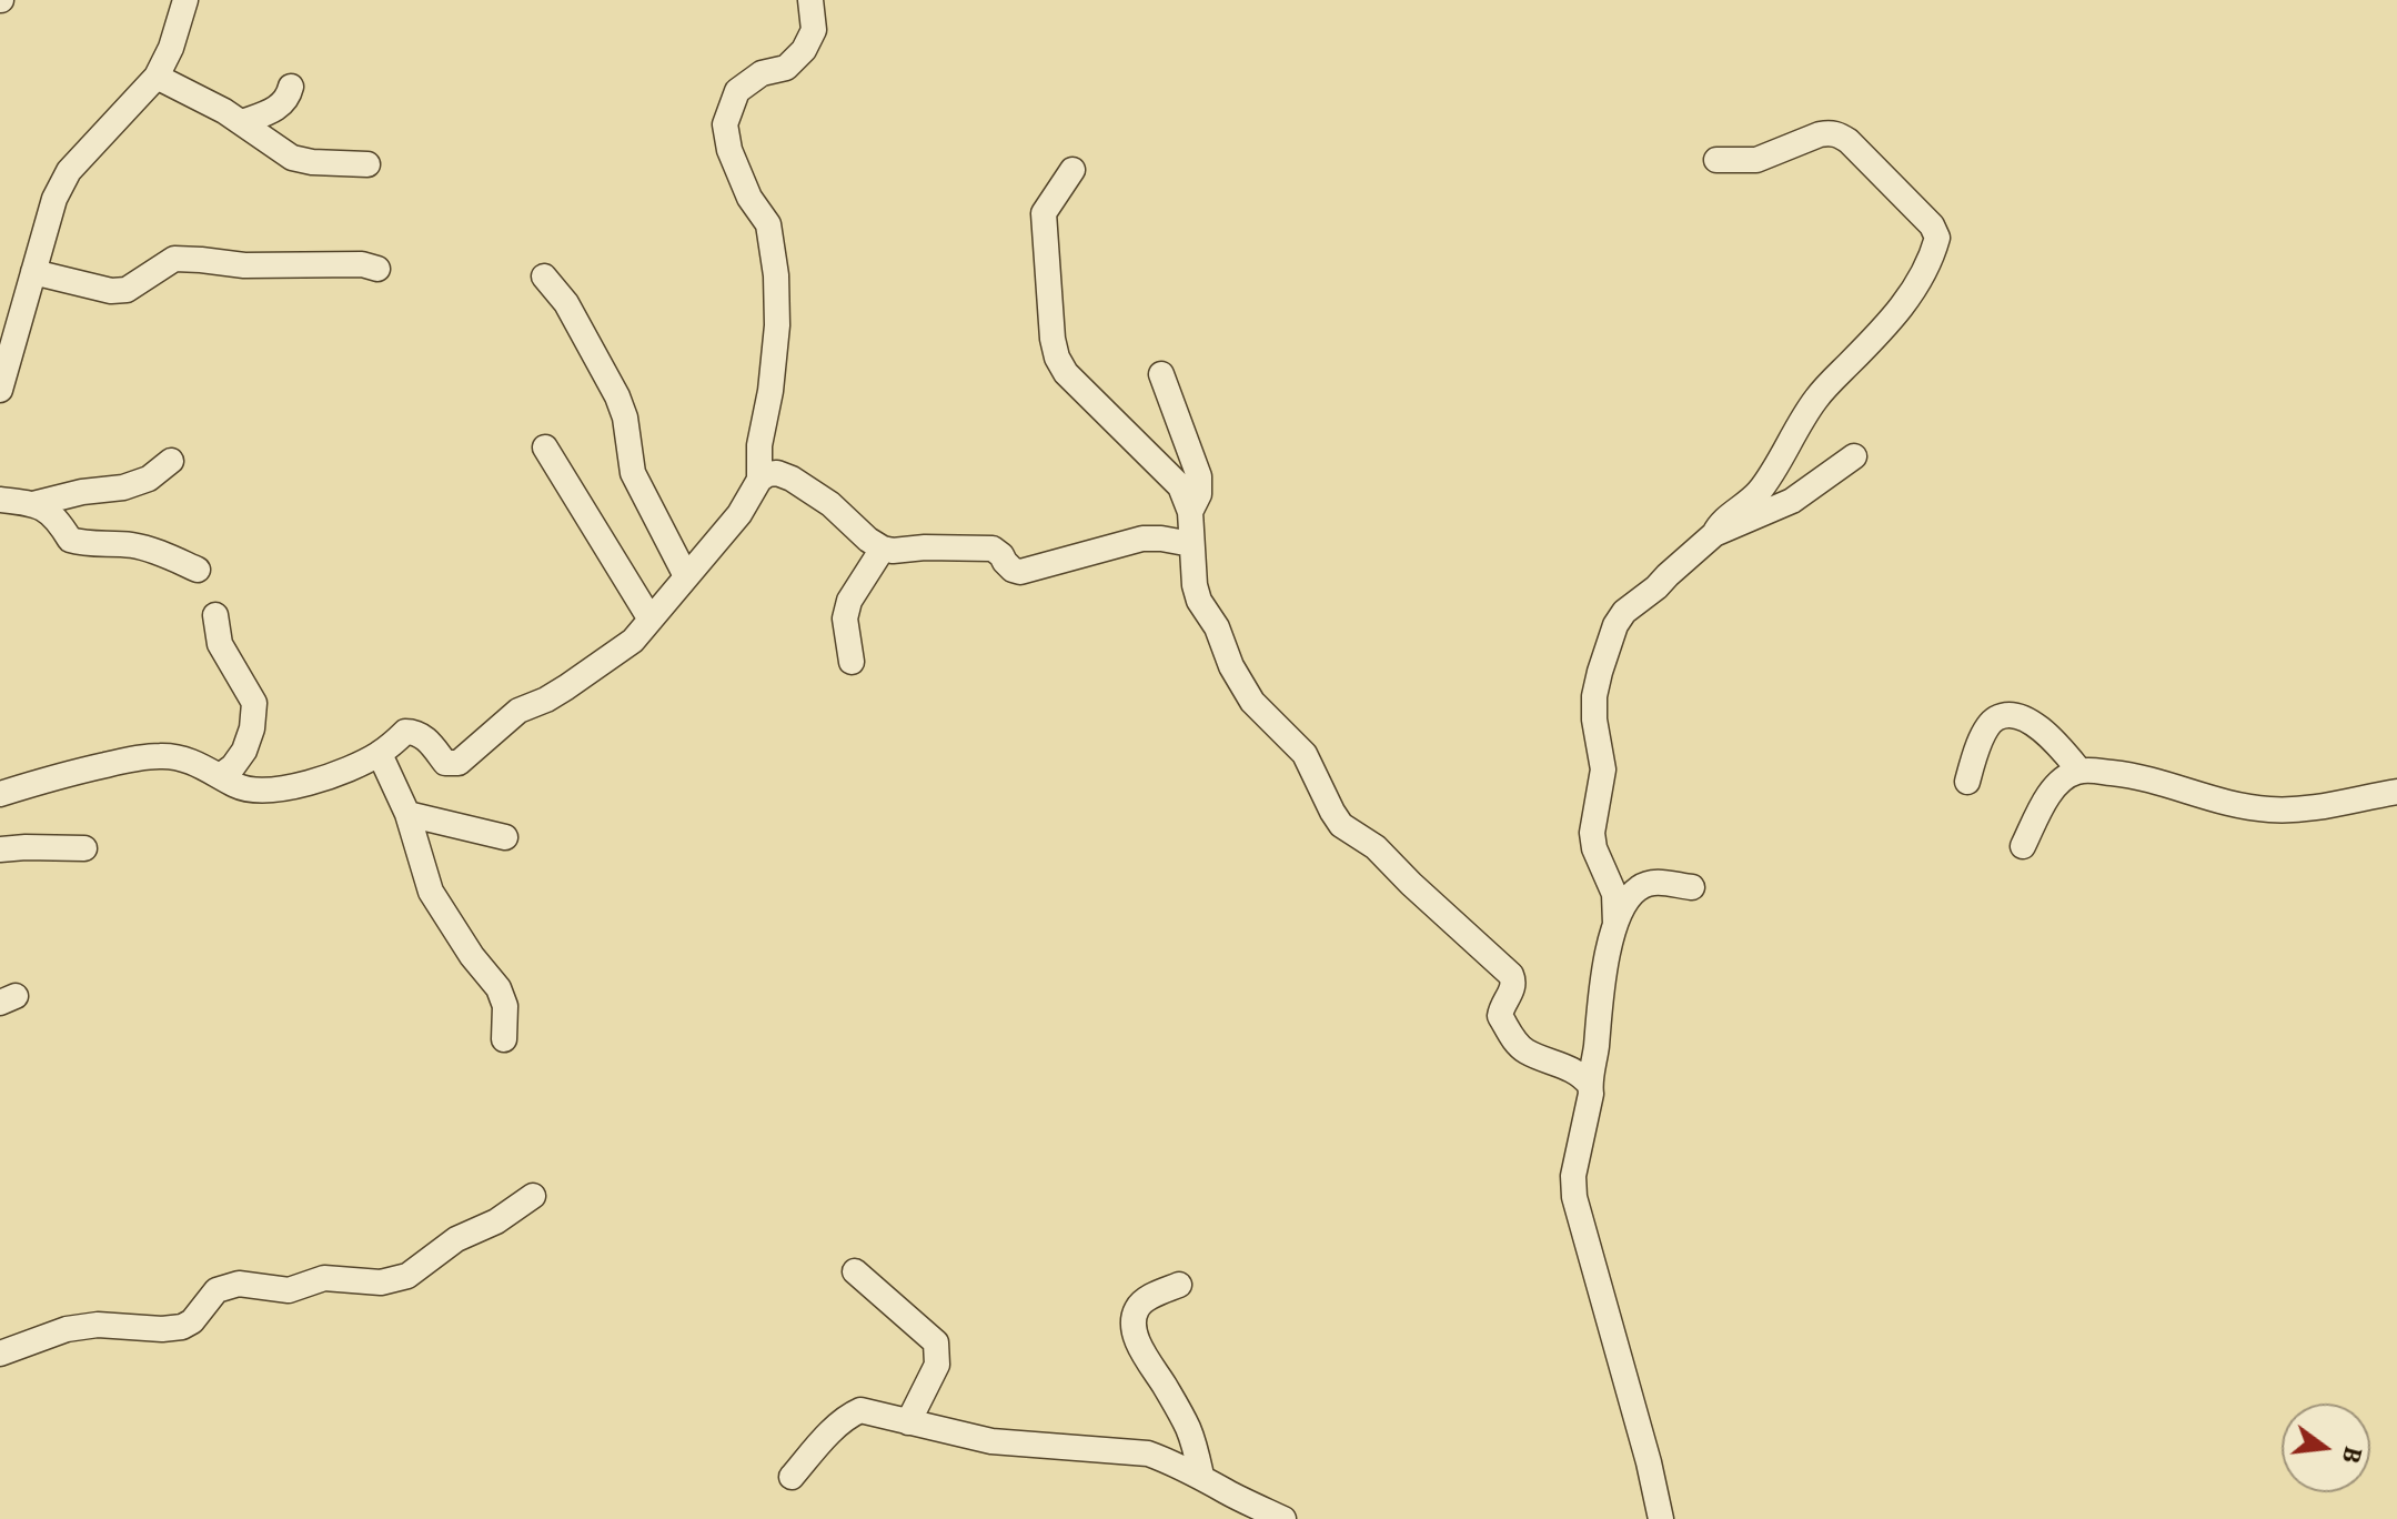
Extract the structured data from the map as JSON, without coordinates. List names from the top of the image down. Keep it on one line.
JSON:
{"north":"right"}
